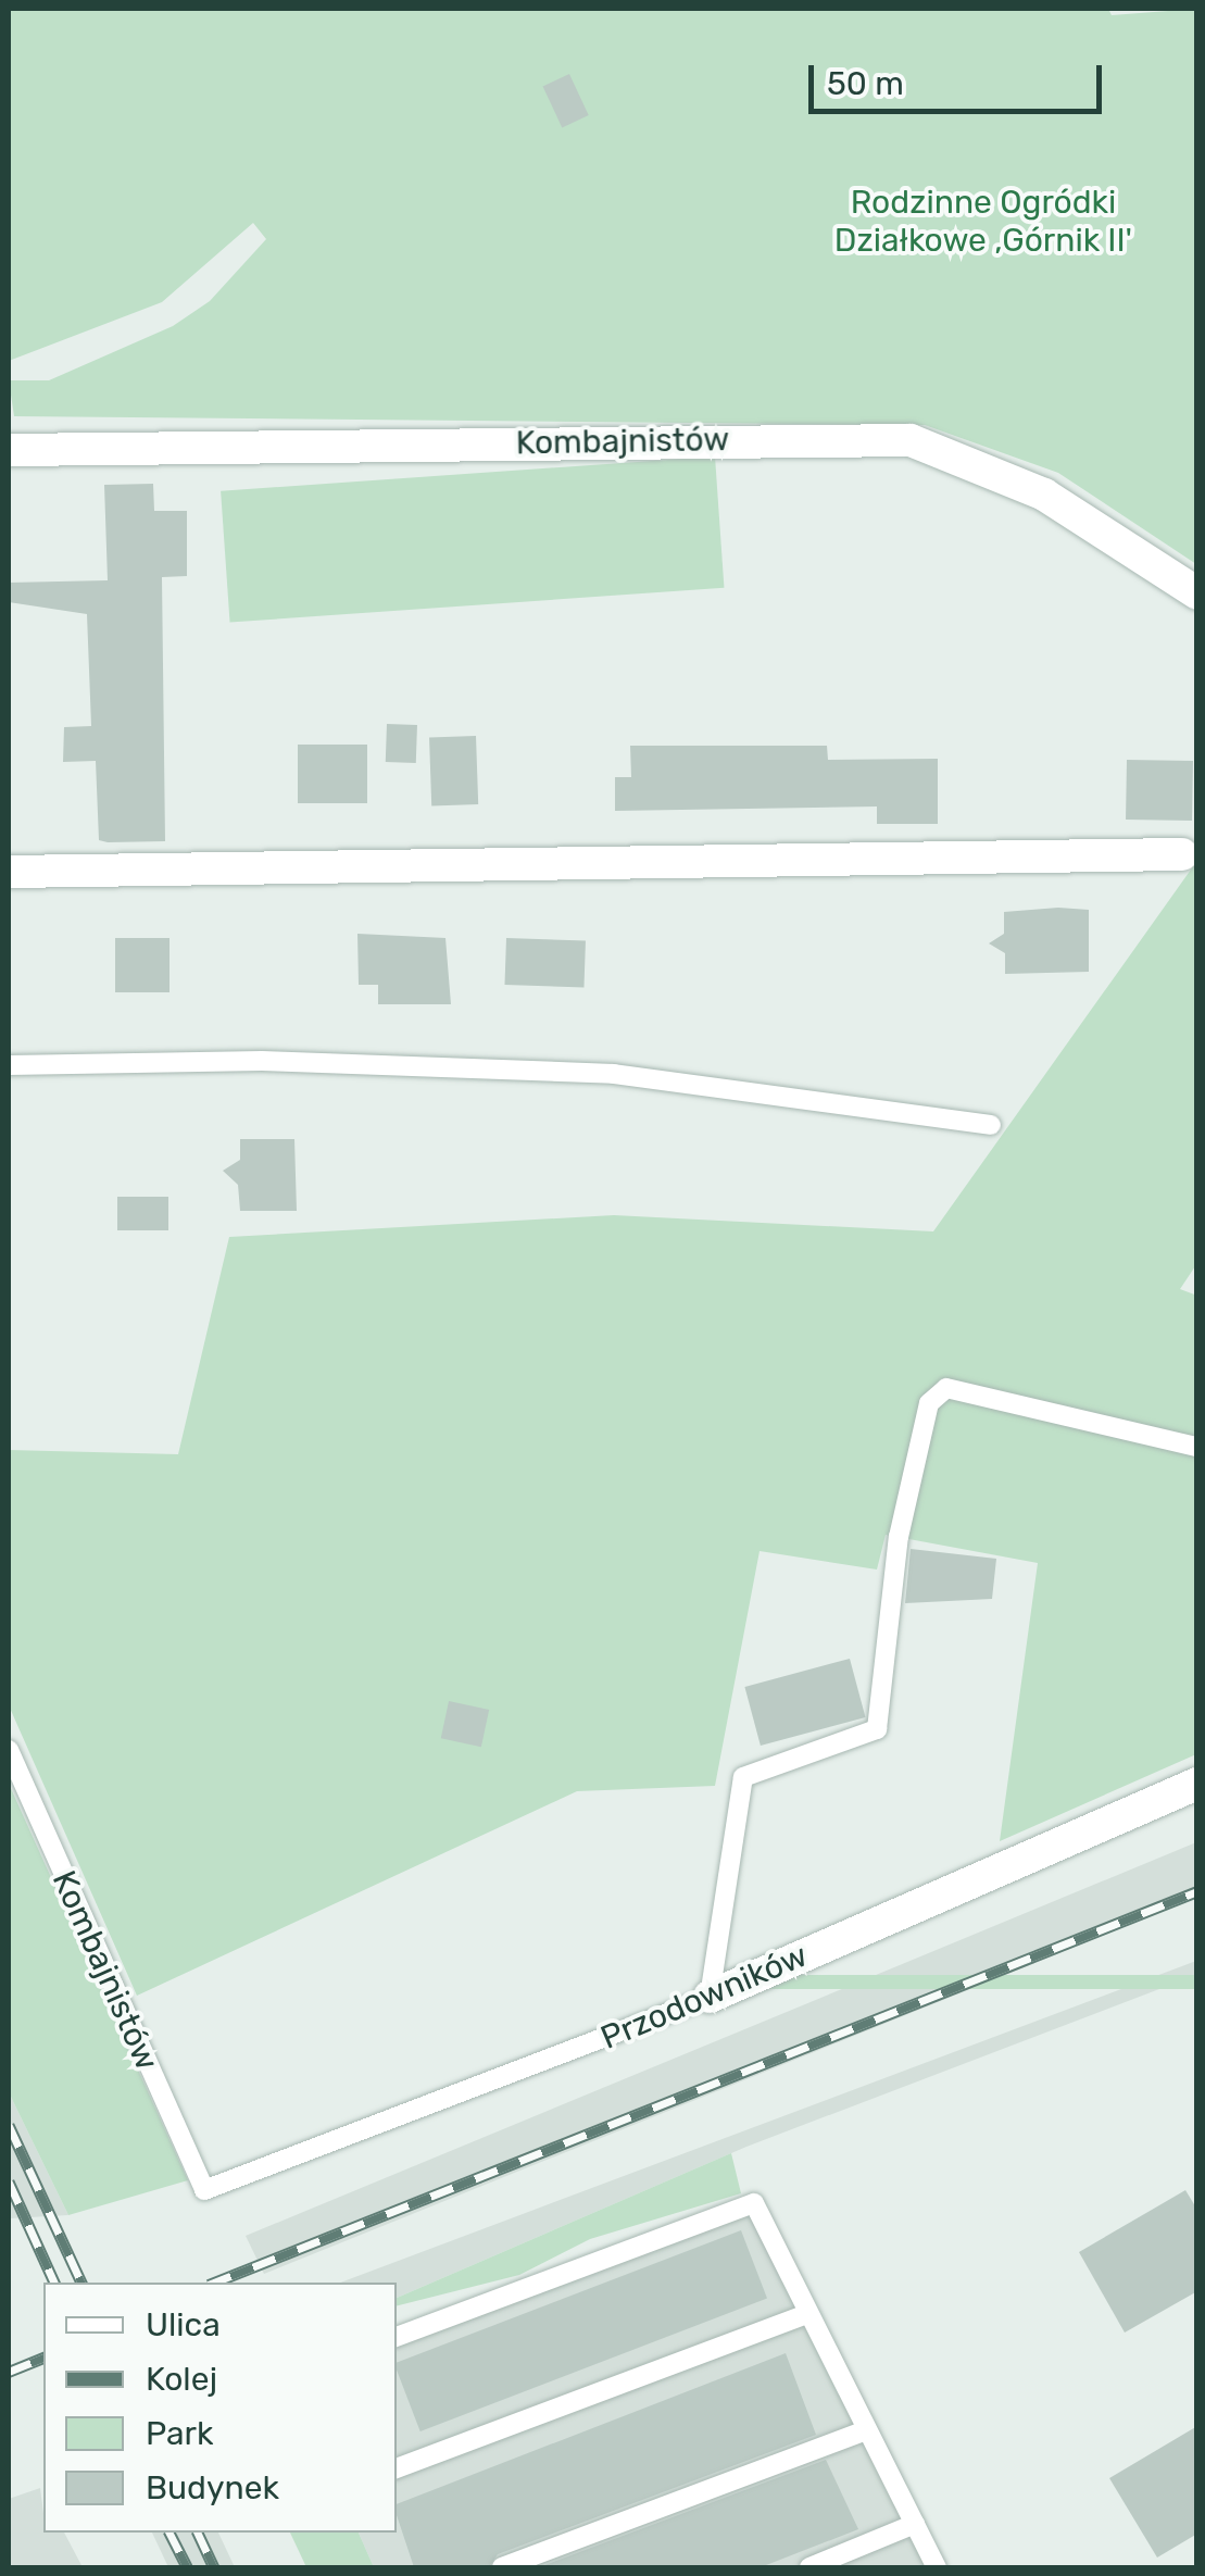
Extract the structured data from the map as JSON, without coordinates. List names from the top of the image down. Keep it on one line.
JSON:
{"streets":{"street":["Kombajnistów","Przodowników"]},"crossings":[["Kombajnistów","Przodowników"]],"parks":["Rodzinne Ogródki Działkowe ,Górnik II'"],"legend":["Ulica","Kolej","Park","Budynek"],"scale_bar":"50 m"}
